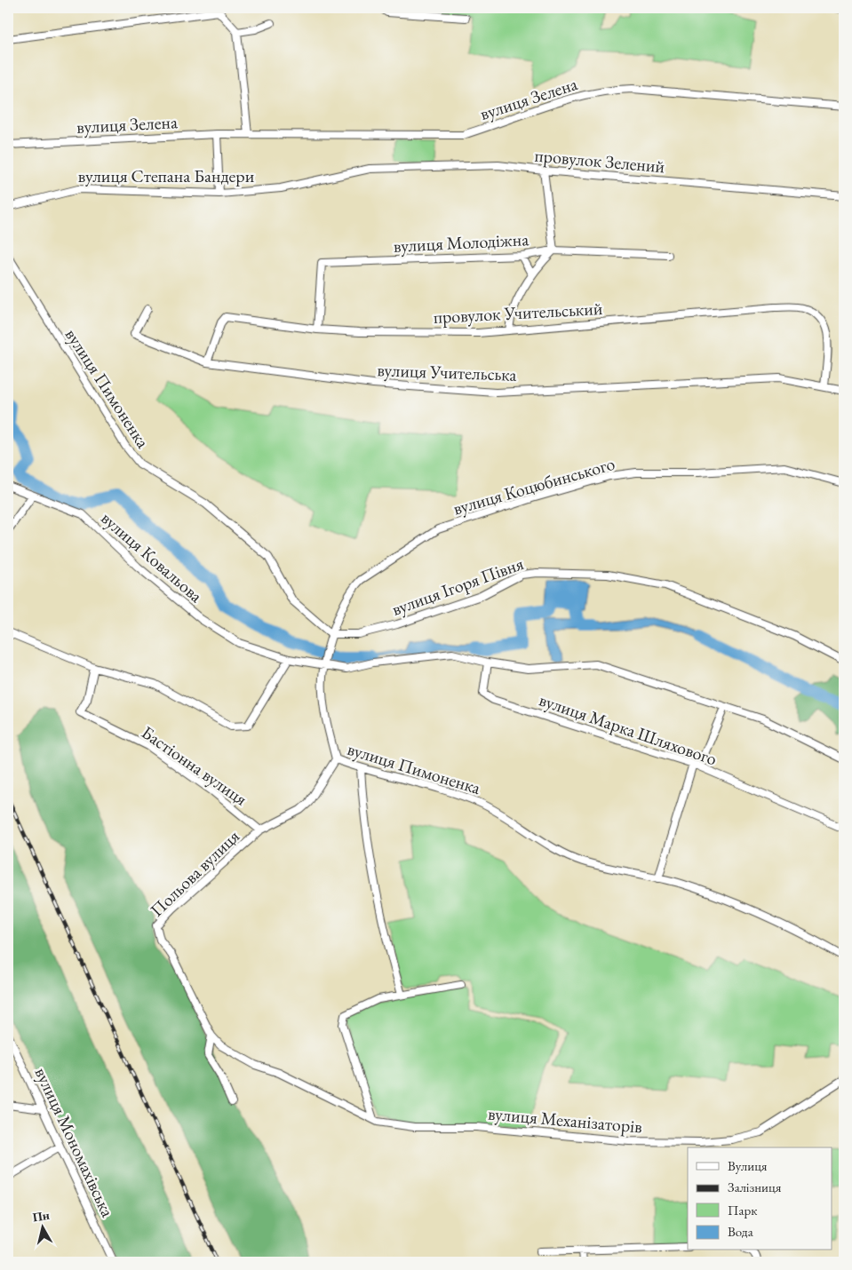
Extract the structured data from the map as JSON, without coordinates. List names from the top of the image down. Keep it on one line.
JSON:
{"streets":{"street":["вулиця Зелена","провулок Зелений","вулиця Степана Бандери","вулиця Молодіжна","провулок Учительський","вулиця Учительська","вулиця Пимоненка","вулиця Коцюбинського","вулиця Ковальова","вулиця Ігоря Півня","вулиця Марка Шляхового","Бастіонна вулиця","Польова вулиця","вулиця Механізаторів","вулиця Мономахівська"]},"crossings":[["провулок Зелений","вулиця Степана Бандери"],["вулиця Молодіжна","провулок Учительський"],["провулок Учительський","вулиця Учительська"],["вулиця Пимоненка","вулиця Коцюбинського"],["вулиця Пимоненка","вулиця Ковальова"],["вулиця Пимоненка","вулиця Ігоря Півня"],["вулиця Пимоненка","Польова вулиця"],["вулиця Коцюбинського","вулиця Ігоря Півня"],["вулиця Ковальова","вулиця Марка Шляхового"],["Бастіонна вулиця","Польова вулиця"],["Польова вулиця","вулиця Механізаторів"]],"legend":["Вулиця","Залізниця","Парк","Вода"],"north":"top"}
